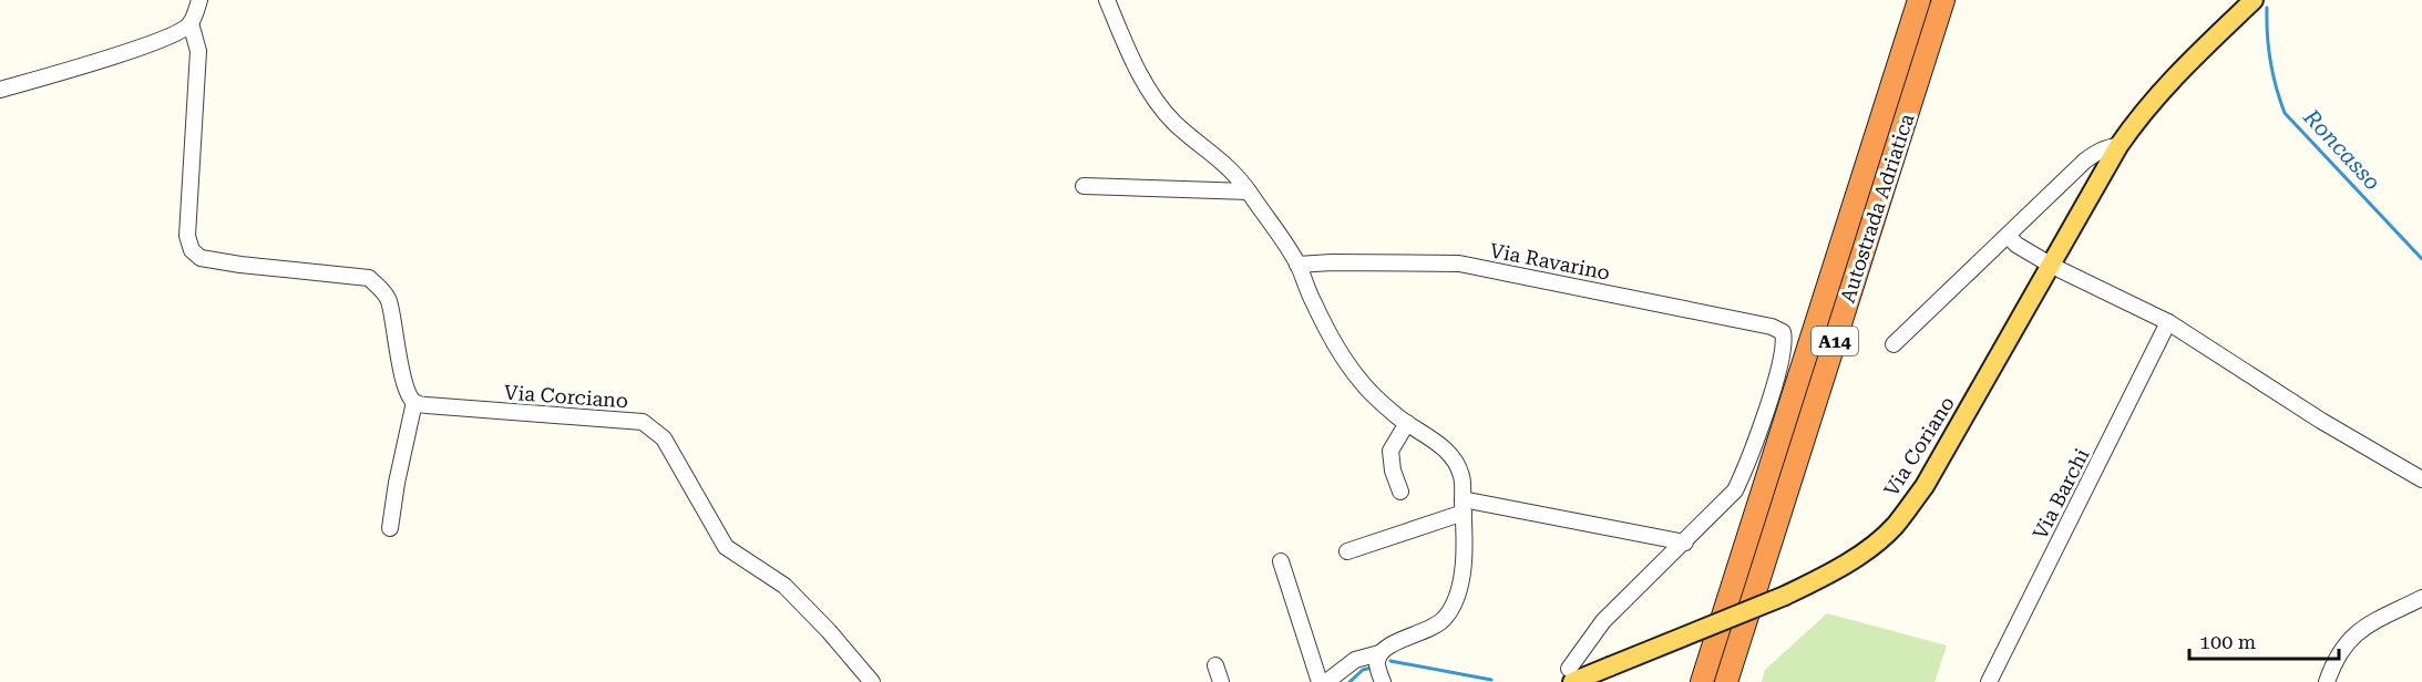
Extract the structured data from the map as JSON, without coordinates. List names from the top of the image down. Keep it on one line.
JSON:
{"streets":{"highway":["Autostrada Adriatica","A14"],"main road":["Via Coriano"],"street":["Via Ravarino","Via Corciano","Via Barchi"]},"crossings":[["Via Ravarino","Via Coriano"]],"water":["Roncasso"],"scale_bar":"100 m"}
